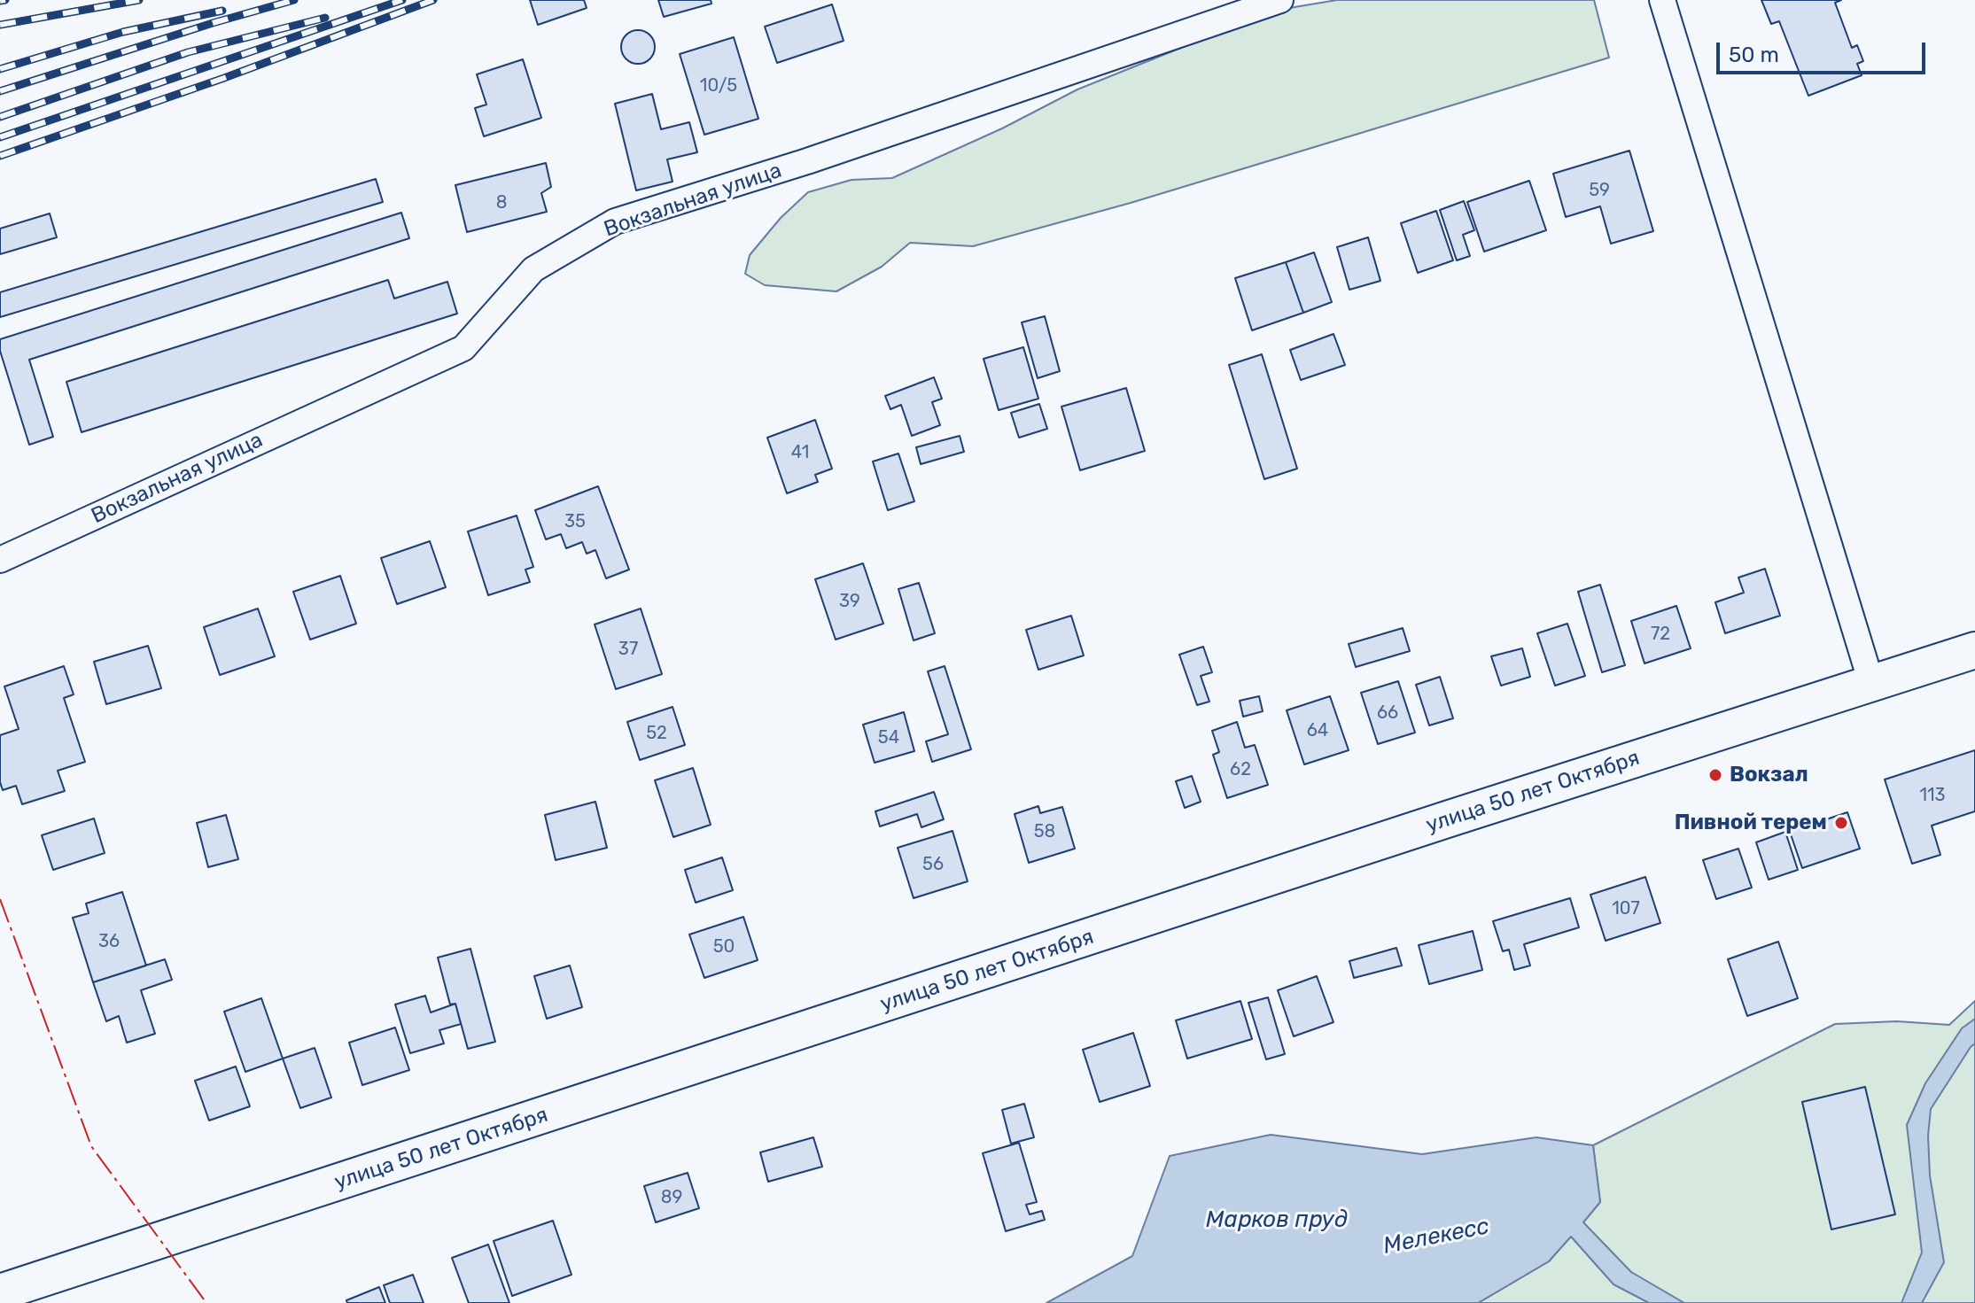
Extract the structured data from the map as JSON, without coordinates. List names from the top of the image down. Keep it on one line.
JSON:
{"streets":{"main road":["улица 50 лет Октября"],"street":["Вокзальная улица"]},"water":["Марков пруд","Мелекесс"],"places":["Вокзал","Пивной терем"],"house_numbers":["10/5","59","8","41","35","39","72","37","66","64","52","54","62","113","58","56","107","36","50","89"],"scale_bar":"50 m"}
